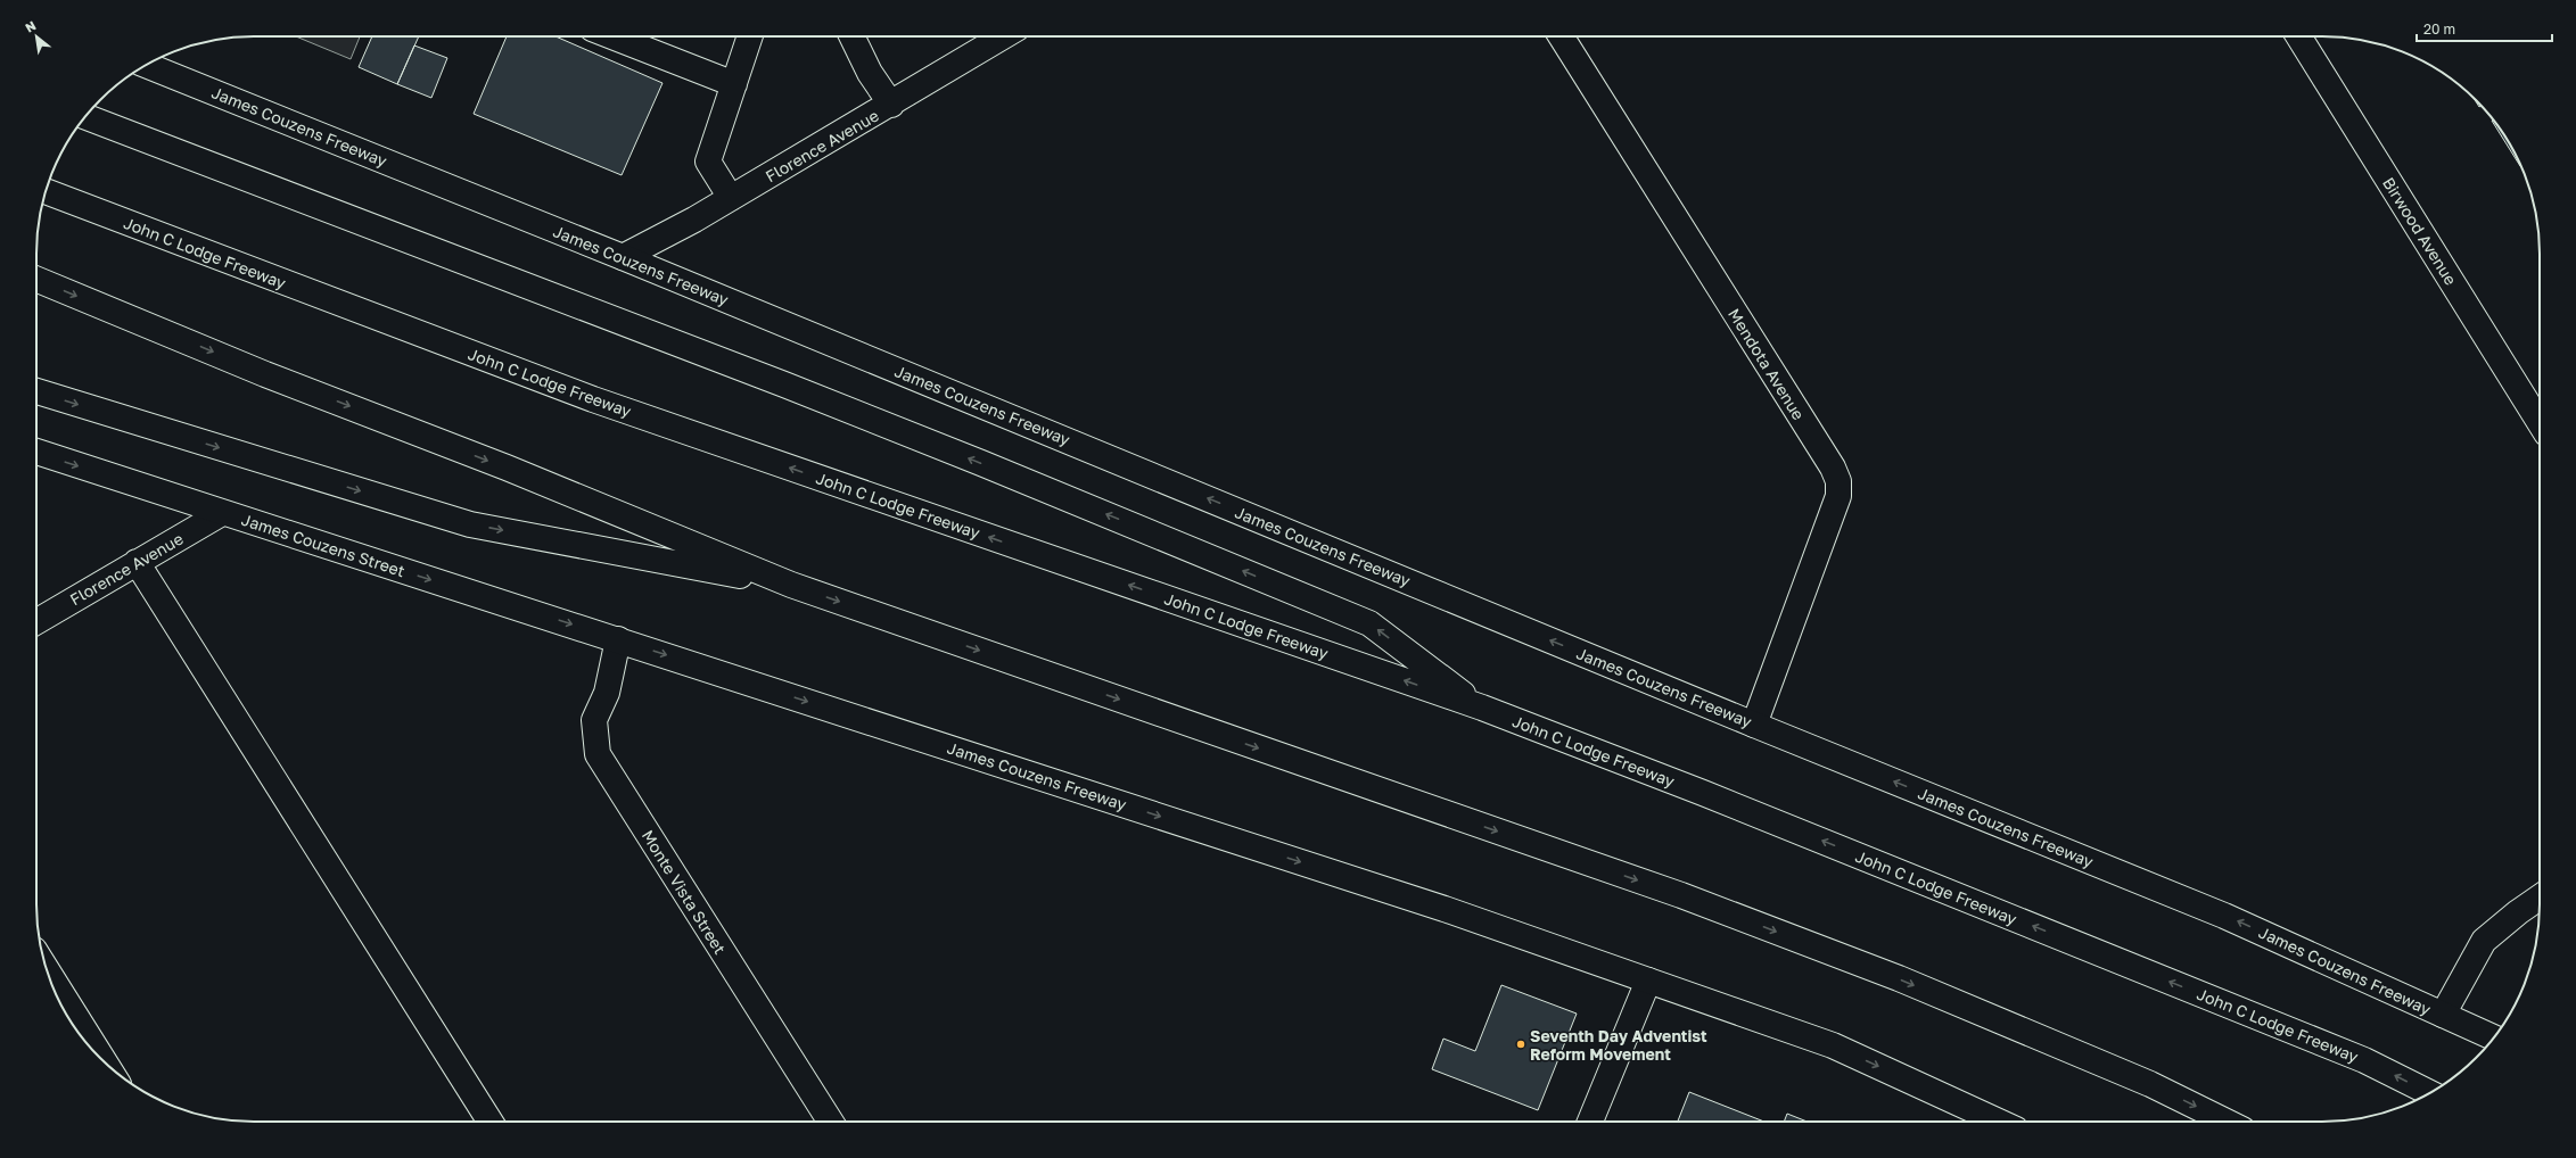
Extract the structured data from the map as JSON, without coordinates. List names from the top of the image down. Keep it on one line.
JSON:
{"streets":{"main road":["James Couzens Freeway","Florence Avenue","Birwood Avenue","John C Lodge Freeway","Mendota Avenue","James Couzens Street","Monte Vista Street"]},"crossings":[["James Couzens Freeway","Florence Avenue"],["James Couzens Freeway","Mendota Avenue"],["James Couzens Freeway","James Couzens Street"],["James Couzens Freeway","Monte Vista Street"],["Florence Avenue","James Couzens Street"],["James Couzens Street","Monte Vista Street"]],"places":["Seventh Day Adventist Reform Movement"],"scale_bar":"20 m","north":"top left"}
